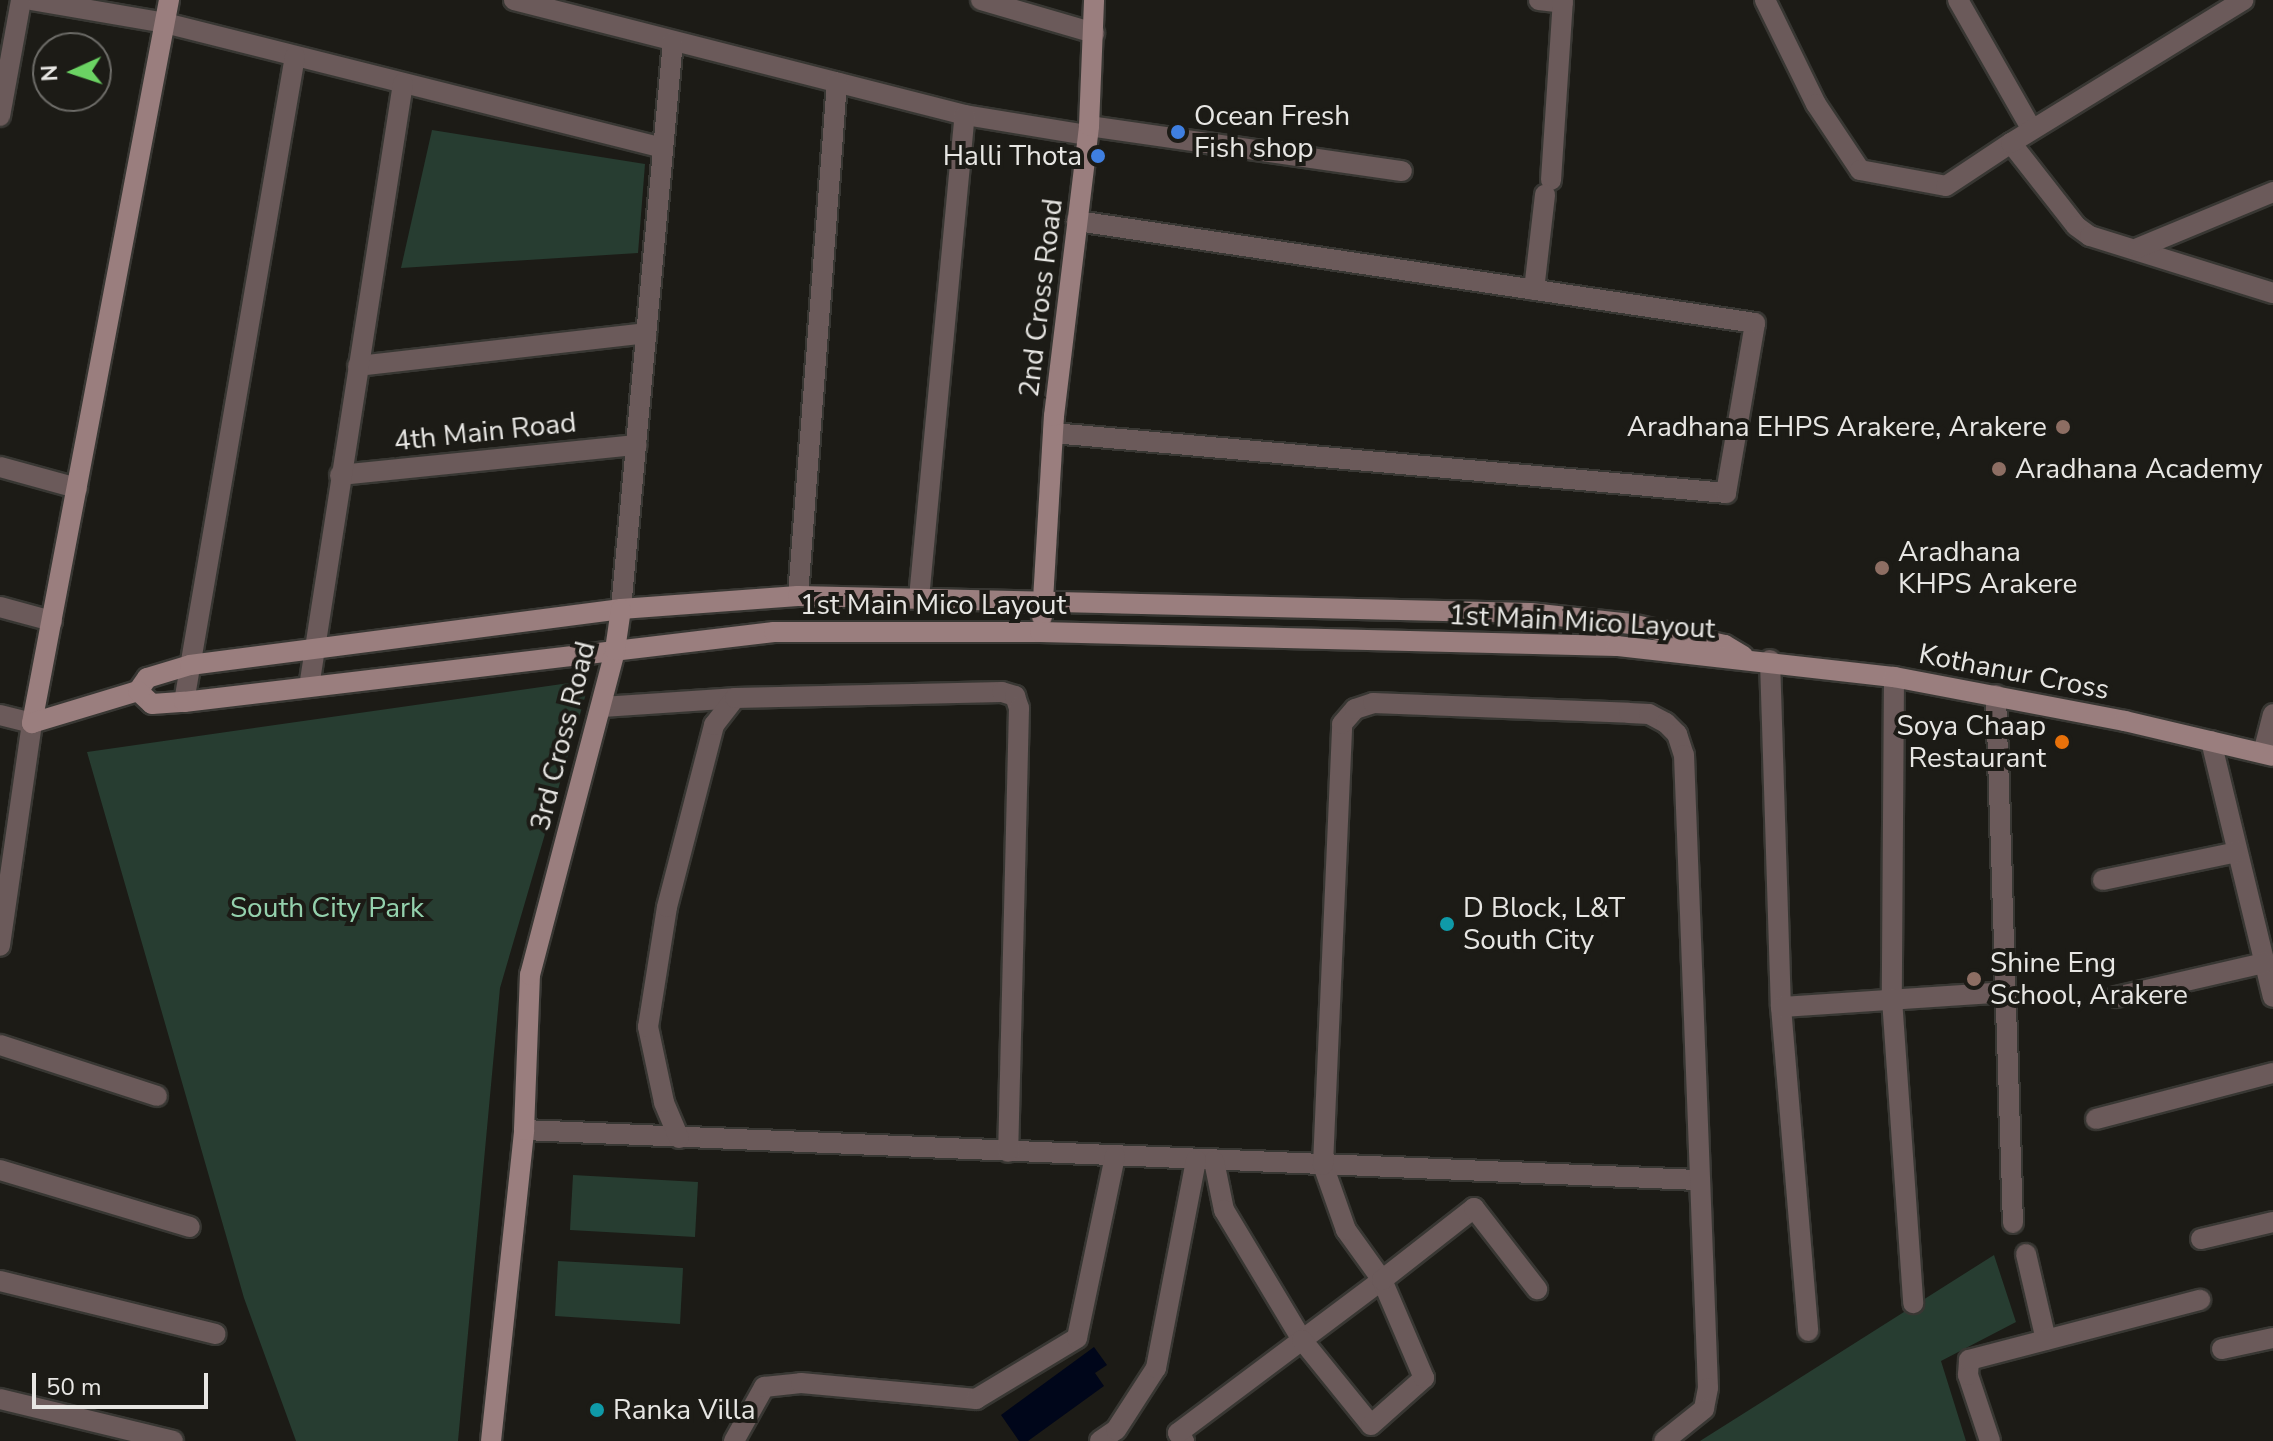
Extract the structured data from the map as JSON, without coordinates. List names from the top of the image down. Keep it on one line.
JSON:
{"streets":{"street":["2nd Cross Road","4th Main Road","1st Main Mico Layout","Kothanur Cross","3rd Cross Road"]},"crossings":[["2nd Cross Road","1st Main Mico Layout"],["4th Main Road","3rd Cross Road"],["1st Main Mico Layout","Kothanur Cross"],["1st Main Mico Layout","3rd Cross Road"]],"parks":["South City Park"],"places":["Ocean Fresh Fish shop","Halli Thota","Aradhana EHPS Arakere, Arakere","Aradhana Academy","Aradhana KHPS Arakere","Soya Chaap Restaurant","D Block, L&T South City","Shine Eng School, Arakere","Ranka Villa"],"scale_bar":"50 m","north":"left"}
